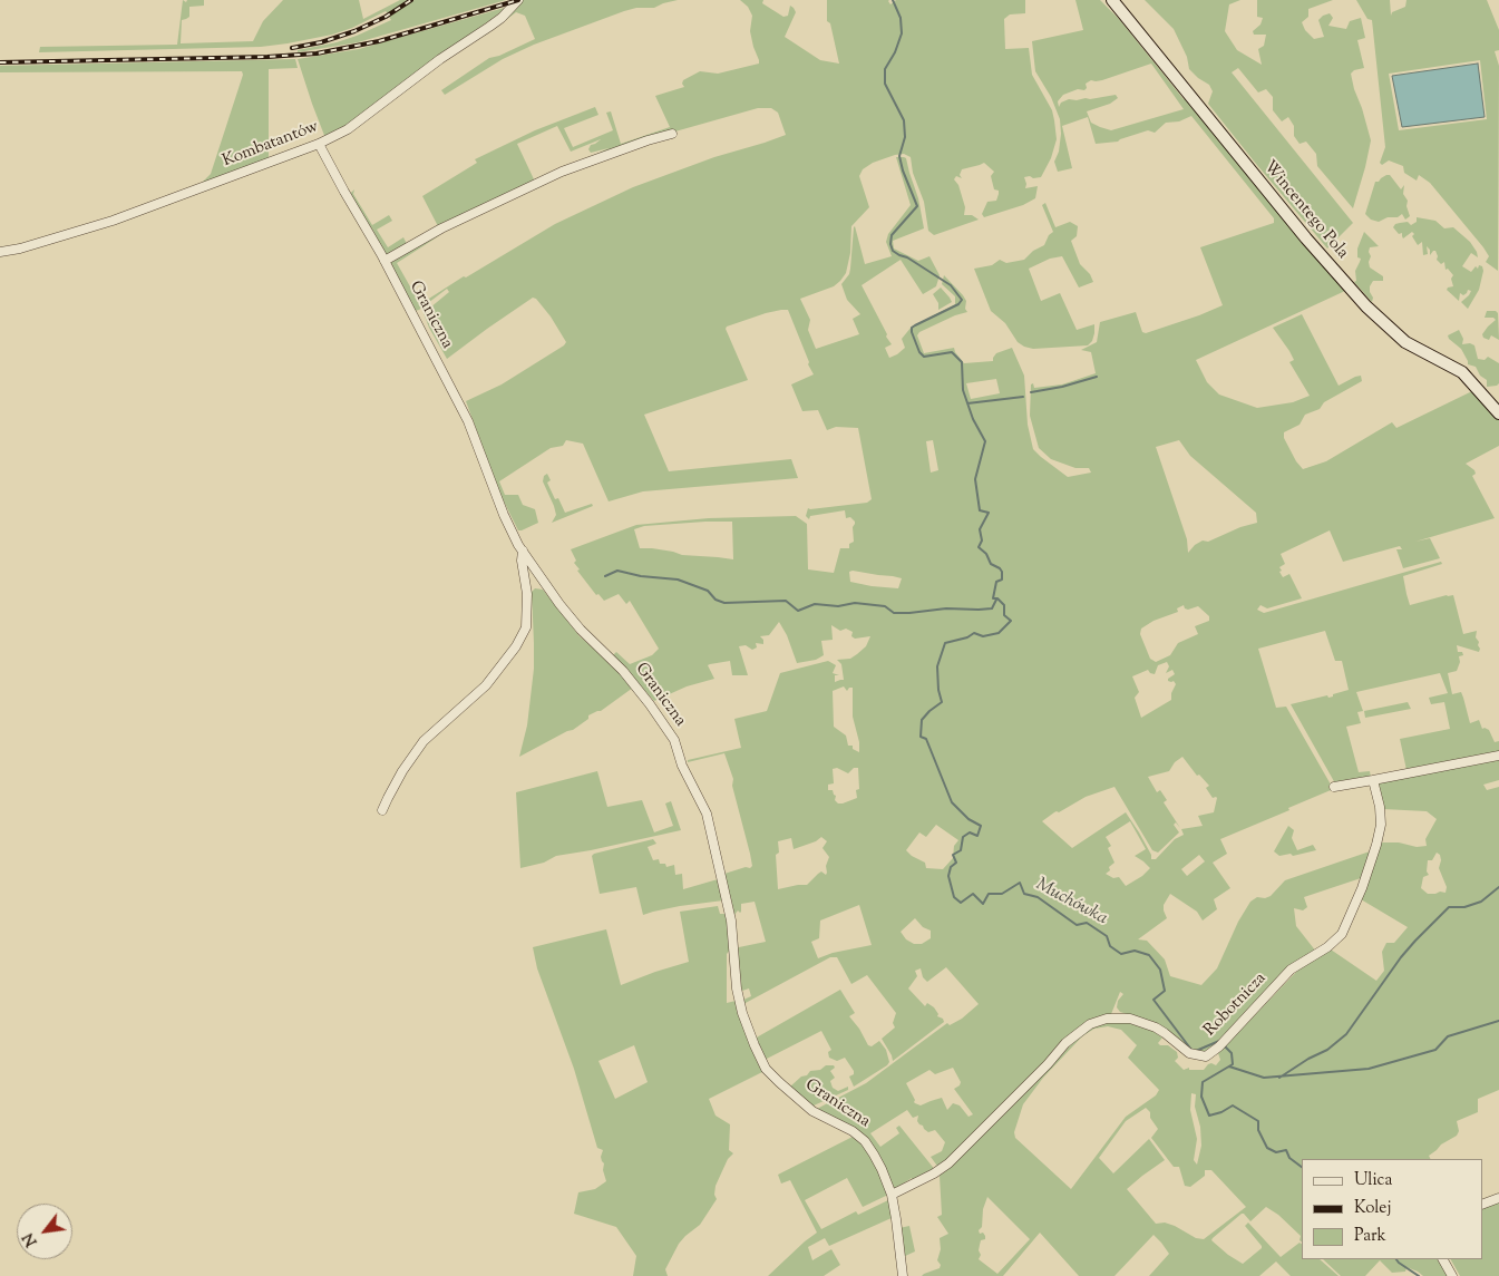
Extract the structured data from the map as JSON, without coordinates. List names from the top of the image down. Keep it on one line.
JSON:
{"streets":{"street":["Kombatantów","Wincentego Pola","Graniczna","Robotnicza"]},"crossings":[["Kombatantów","Graniczna"],["Graniczna","Robotnicza"]],"water":["Muchówka"],"legend":["Ulica","Kolej","Park"],"north":"bottom left"}
